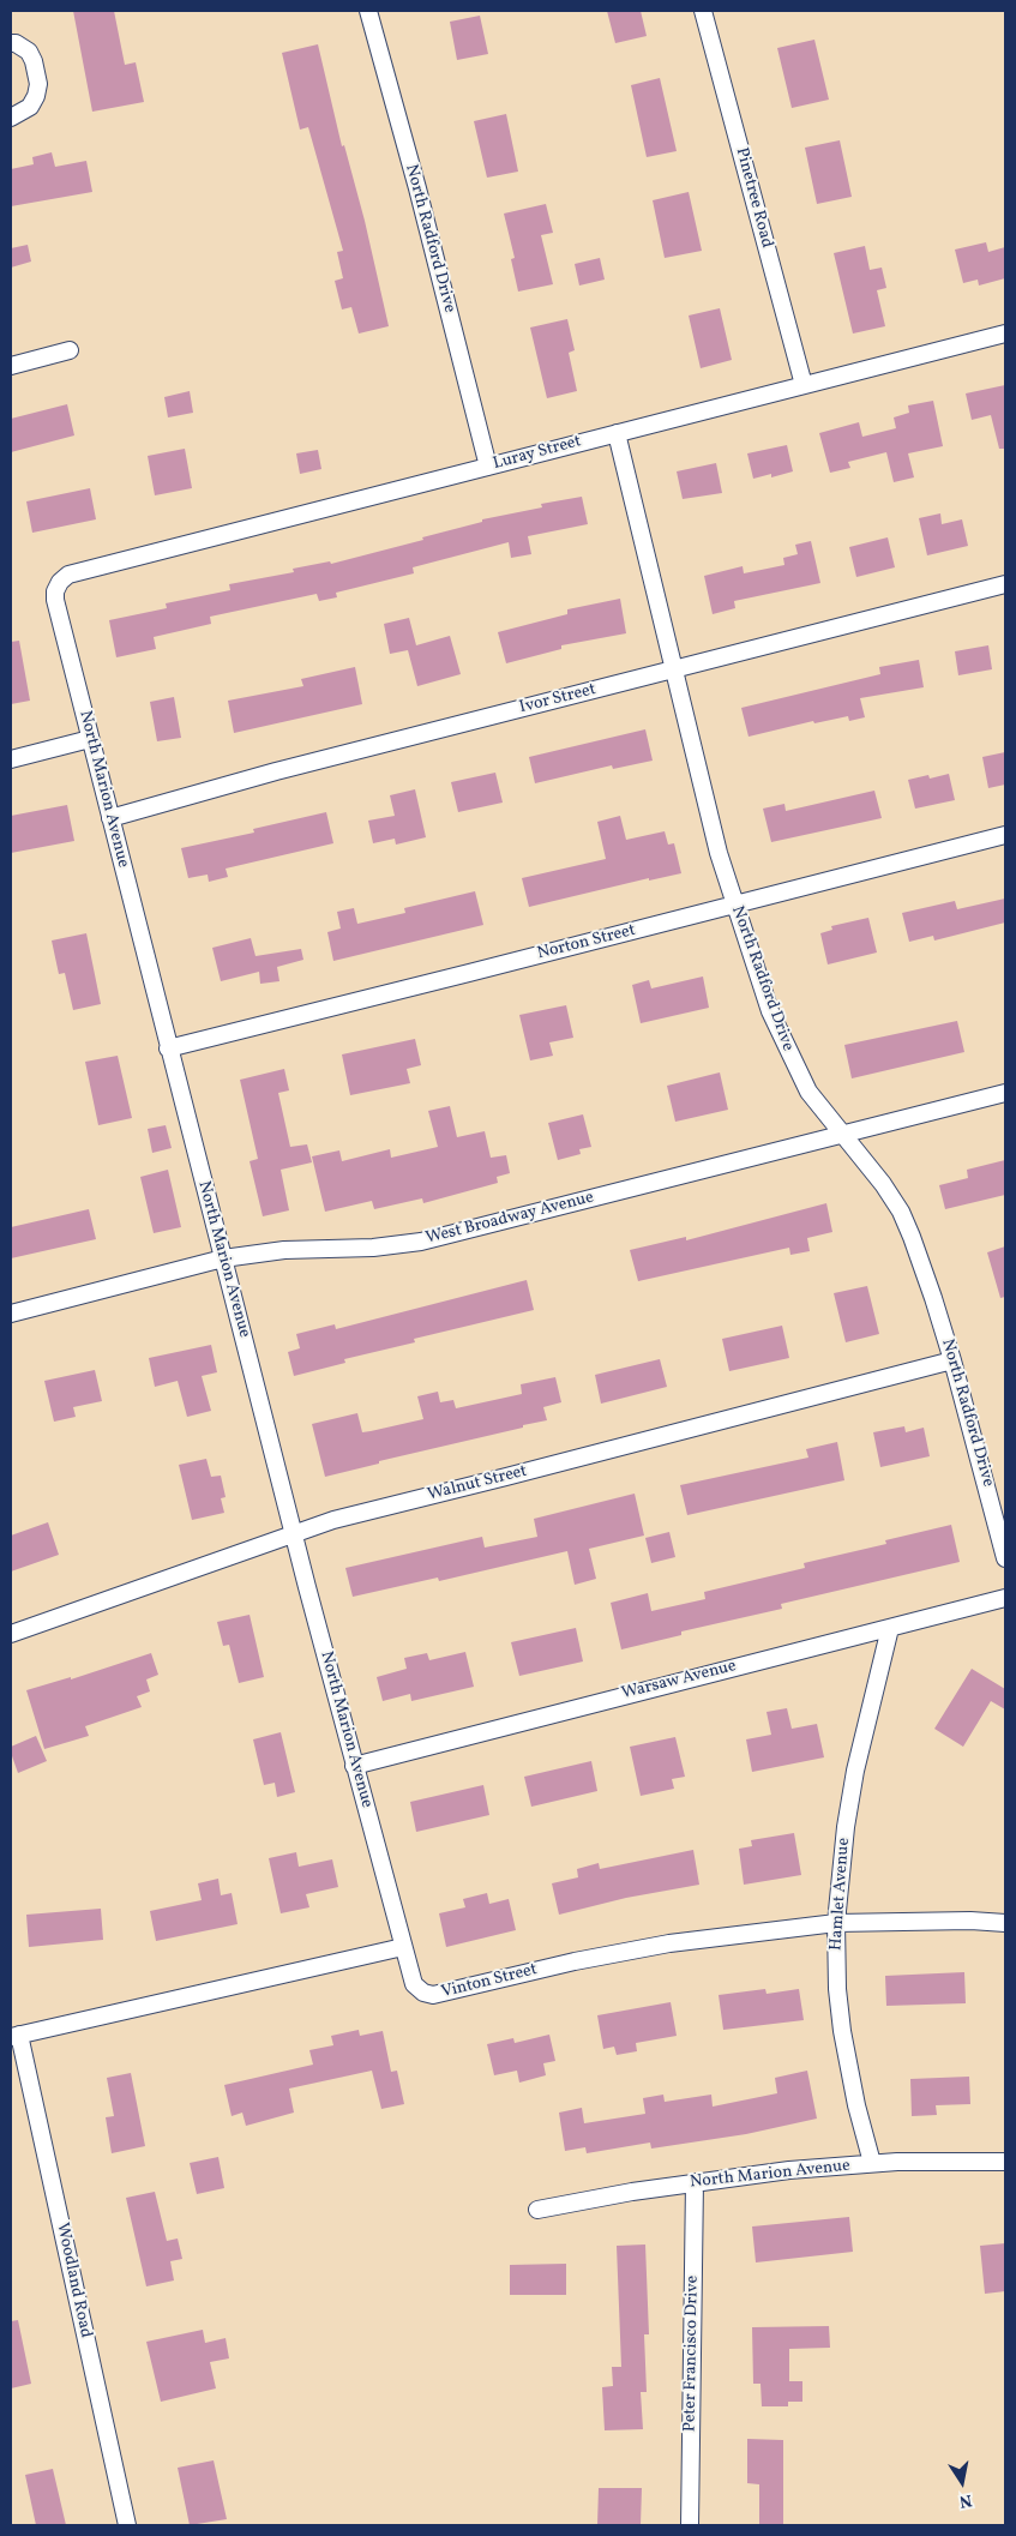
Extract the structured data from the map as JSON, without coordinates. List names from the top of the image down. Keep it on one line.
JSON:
{"streets":{"street":["Pinetree Road","North Radford Drive","Luray Street","Ivor Street","North Marion Avenue","Norton Street","West Broadway Avenue","Walnut Street","Warsaw Avenue","Hamlet Avenue","Vinton Street","Woodland Road","Peter Francisco Drive"]},"crossings":[["Pinetree Road","Luray Street"],["North Radford Drive","Luray Street"],["North Radford Drive","Ivor Street"],["North Radford Drive","Norton Street"],["North Radford Drive","West Broadway Avenue"],["North Radford Drive","Walnut Street"],["Luray Street","North Marion Avenue"],["Ivor Street","North Marion Avenue"],["North Marion Avenue","Norton Street"],["North Marion Avenue","West Broadway Avenue"],["North Marion Avenue","Walnut Street"],["North Marion Avenue","Warsaw Avenue"],["North Marion Avenue","Hamlet Avenue"],["North Marion Avenue","Vinton Street"],["North Marion Avenue","Peter Francisco Drive"],["Warsaw Avenue","Hamlet Avenue"],["Hamlet Avenue","Vinton Street"]],"north":"bottom"}
